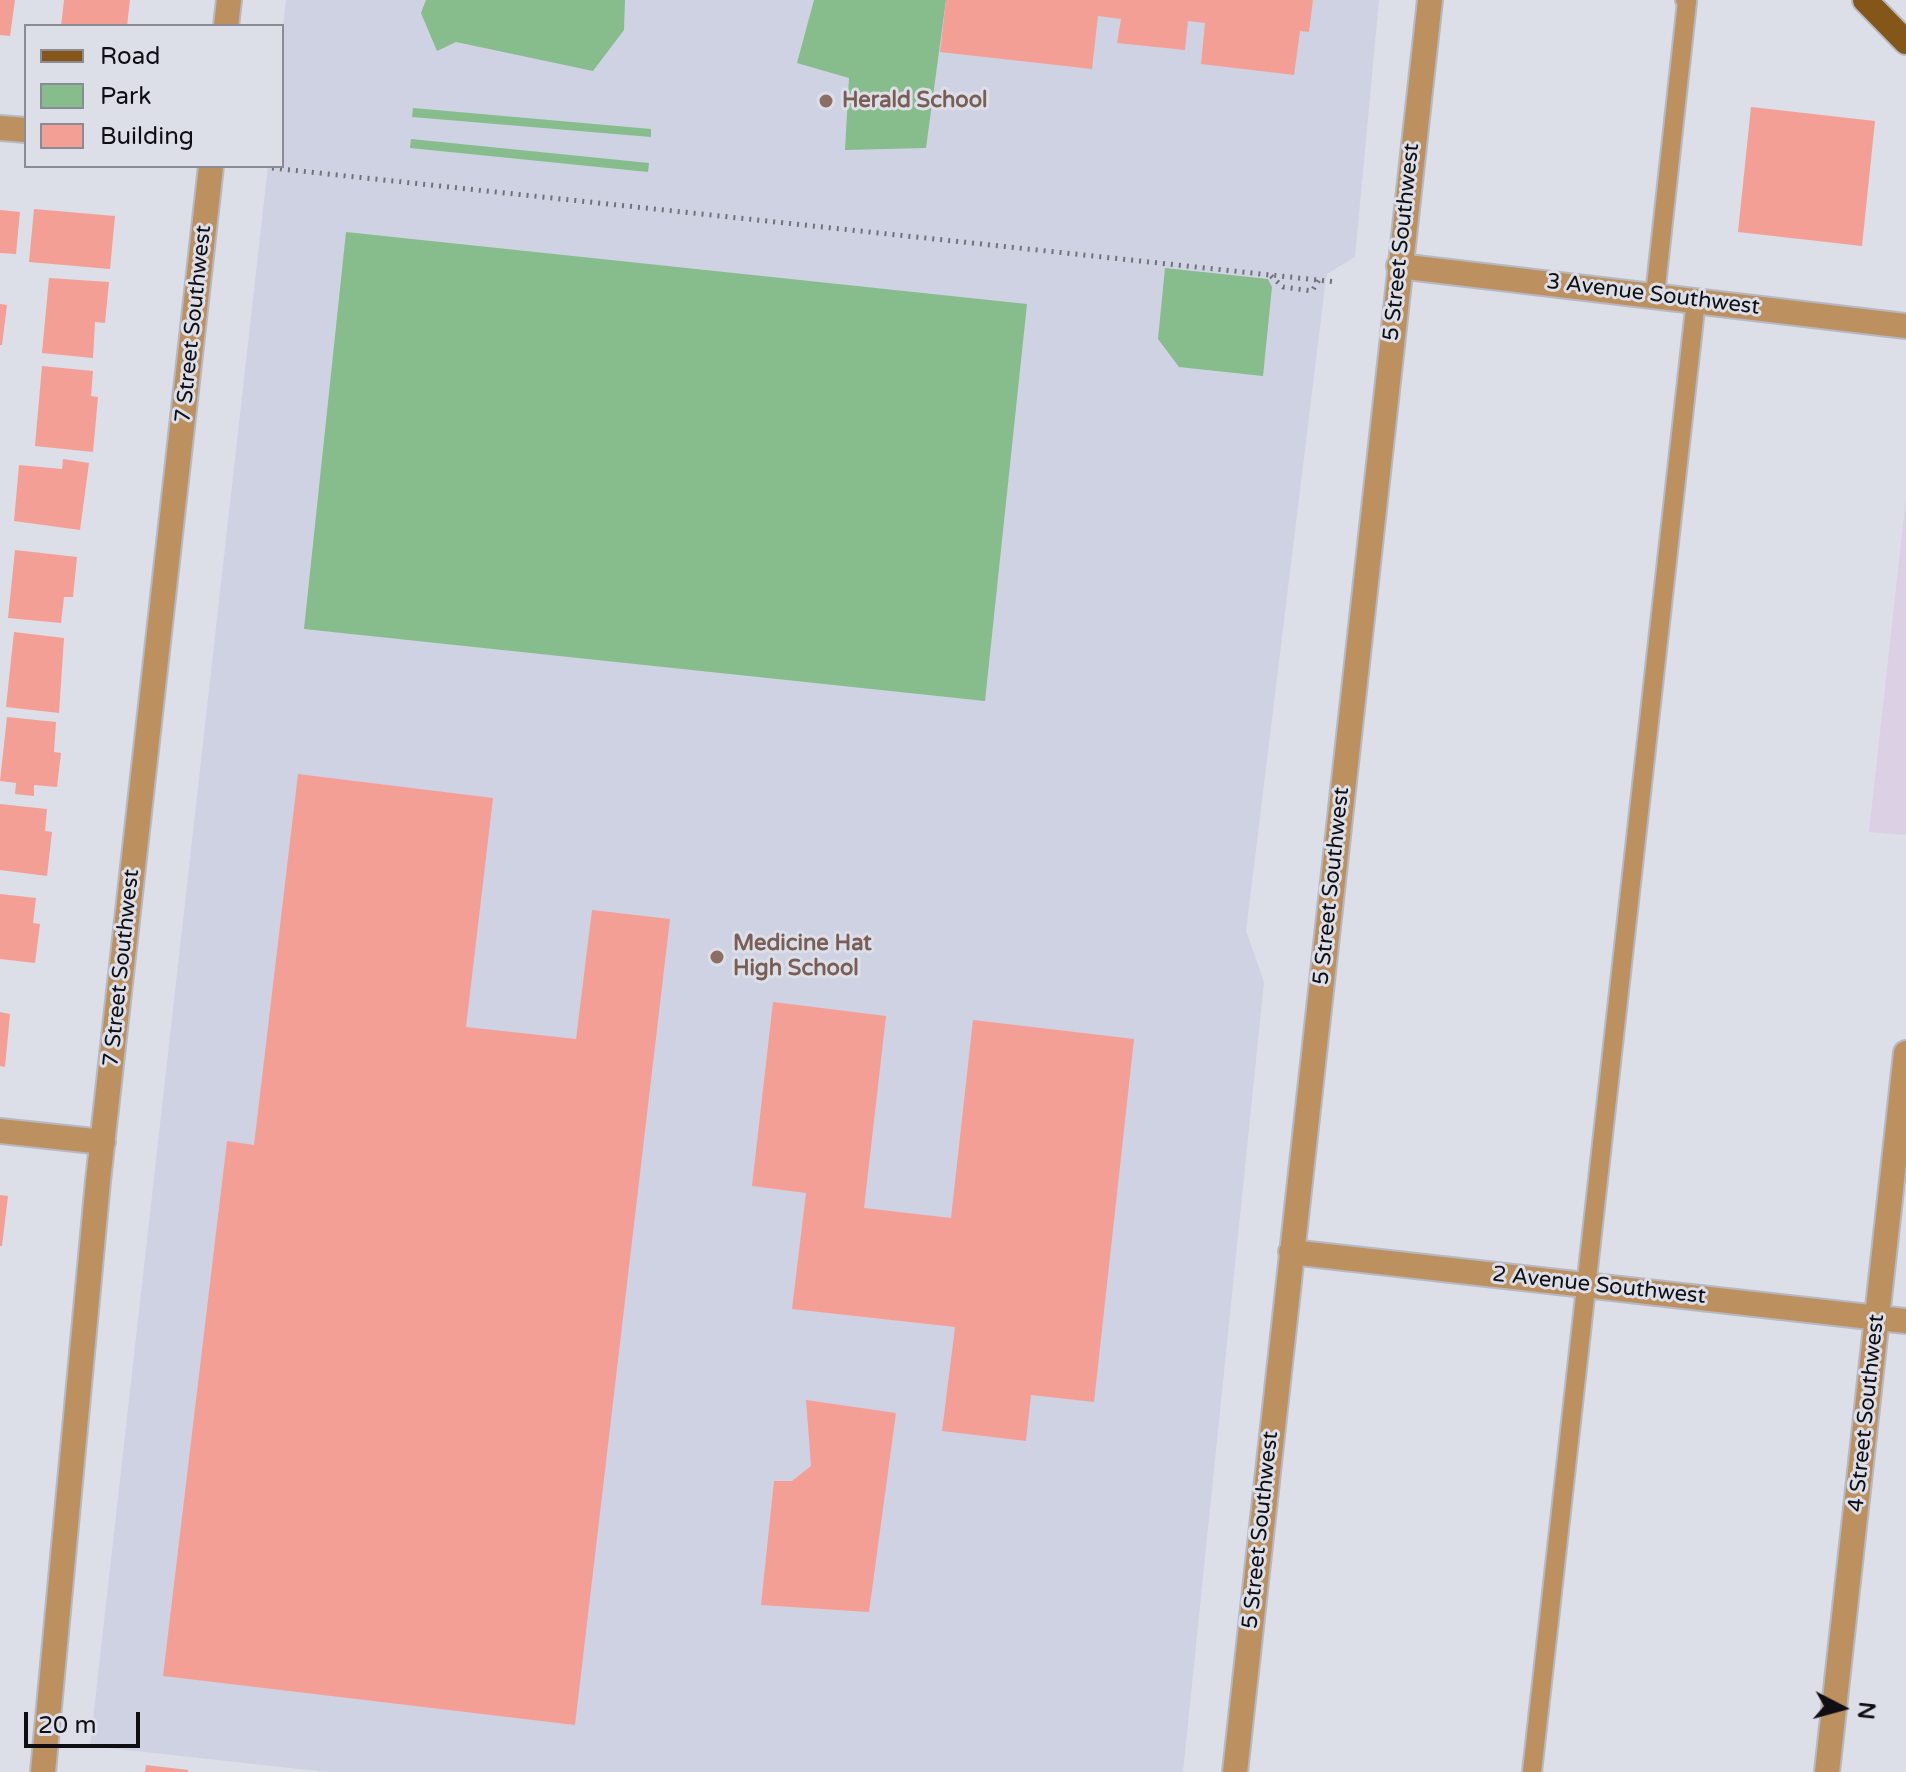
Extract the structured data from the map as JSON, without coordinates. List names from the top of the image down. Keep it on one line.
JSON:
{"streets":{"street":["5 Street Southwest","3 Avenue Southwest","7 Street Southwest","2 Avenue Southwest","4 Street Southwest"]},"crossings":[["5 Street Southwest","3 Avenue Southwest"],["5 Street Southwest","2 Avenue Southwest"],["2 Avenue Southwest","4 Street Southwest"]],"places":["Herald School","Medicine Hat High School"],"legend":["Road","Park","Building"],"scale_bar":"20 m","north":"right"}
